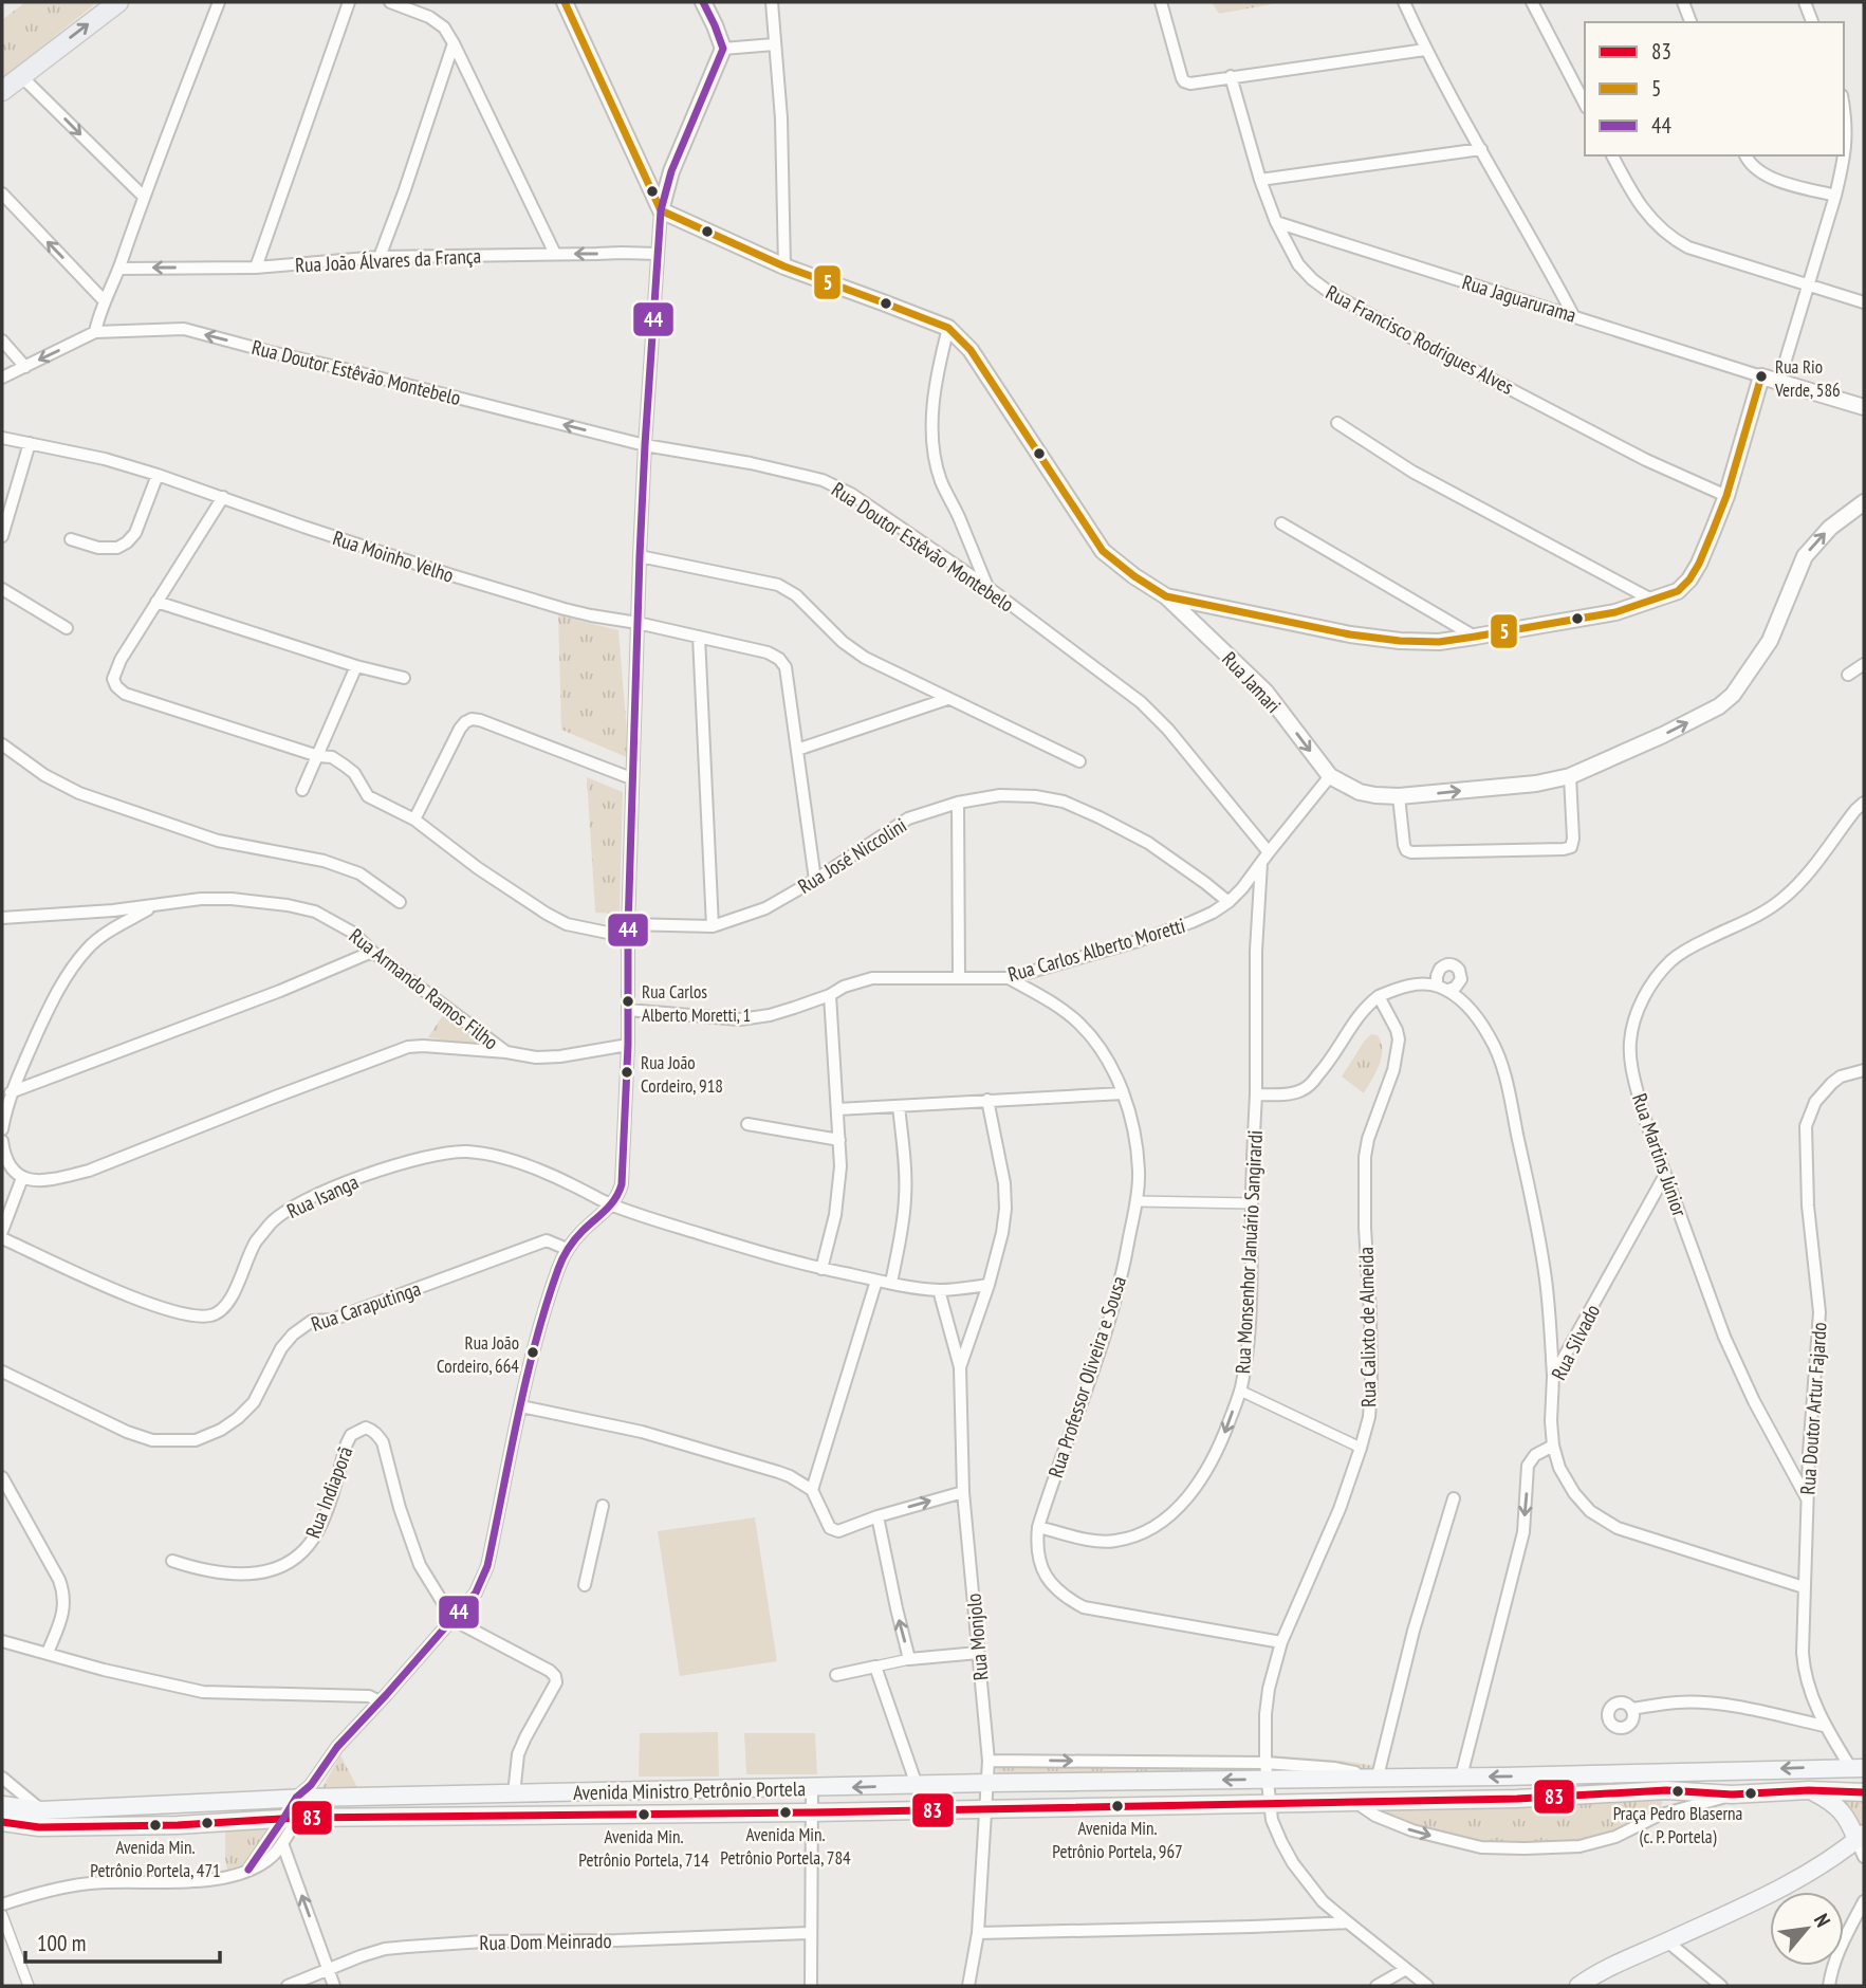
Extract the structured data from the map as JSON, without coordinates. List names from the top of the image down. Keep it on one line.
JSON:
{"streets":{"main road":["Avenida Ministro Petrônio Portela"],"street":["Rua João Álvares da França","Rua Jaguarurama","Rua Francisco Rodrigues Alves","Rua Doutor Estêvão Montebelo","Rua Moinho Velho","Rua Jamari","Rua José Niccolini","Rua Carlos Alberto Moretti","Rua Armando Ramos Filho","Rua Martins Júnior","Rua Isanga","Rua Monsenhor Januário Sangirardi","Rua Caraputinga","Rua Calixto de Almeida","Rua Silvado","Rua Professor Oliveira e Sousa","Rua Doutor Artur Fajardo","Rua Indiaporã","Rua Monjolo","Rua Dom Meinrado"]},"crossings":[["Rua Jaguarurama","Rua Francisco Rodrigues Alves"],["Rua Doutor Estêvão Montebelo","Rua Carlos Alberto Moretti"],["Rua Jamari","Rua Carlos Alberto Moretti"],["Rua José Niccolini","Rua Carlos Alberto Moretti"],["Rua Carlos Alberto Moretti","Rua Professor Oliveira e Sousa"],["Rua Martins Júnior","Rua Silvado"],["Rua Martins Júnior","Rua Doutor Artur Fajardo"],["Rua Isanga","Rua Monjolo"],["Rua Monsenhor Januário Sangirardi","Rua Professor Oliveira e Sousa"],["Rua Calixto de Almeida","Rua Professor Oliveira e Sousa"],["Rua Calixto de Almeida","Avenida Ministro Petrônio Portela"],["Rua Silvado","Rua Doutor Artur Fajardo"],["Rua Doutor Artur Fajardo","Avenida Ministro Petrônio Portela"],["Rua Monjolo","Avenida Ministro Petrônio Portela"]],"one_way":["Rua João Álvares da França","Rua Doutor Estêvão Montebelo","Rua Jamari","Rua Monsenhor Januário Sangirardi"],"places":["Rua Rio Verde, 586","Rua Carlos Alberto Moretti, 1","Rua João Cordeiro, 918","Rua João Cordeiro, 664","Praça Pedro Blaserna (c. P. Portela)","Avenida Min. Petrônio Portela, 967","Avenida Min. Petrônio Portela, 784","Avenida Min. Petrônio Portela, 714","Avenida Min. Petrônio Portela, 471"],"lines":["transit line 5","transit line 44","transit line 83"],"legend":["83","5","44"],"scale_bar":"100 m","north":"top right"}
